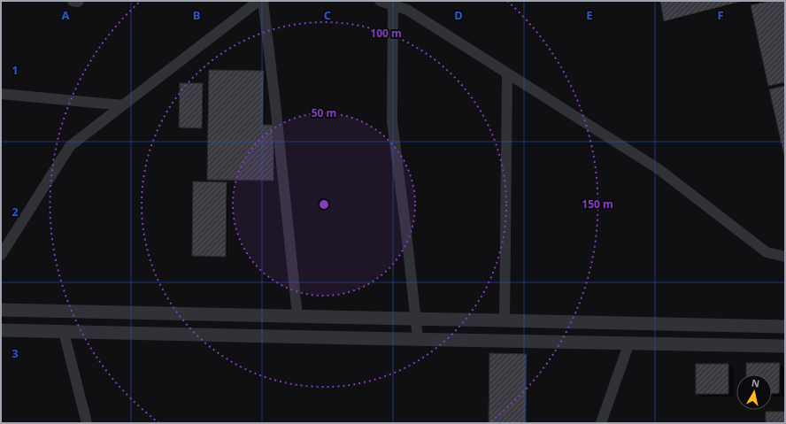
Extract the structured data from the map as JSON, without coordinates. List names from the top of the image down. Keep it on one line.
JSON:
{"north":"top","grid":{"columns":["A","B","C","D","E","F"],"rows":["1","2","3"]},"rings":["100 m","50 m","150 m"]}
